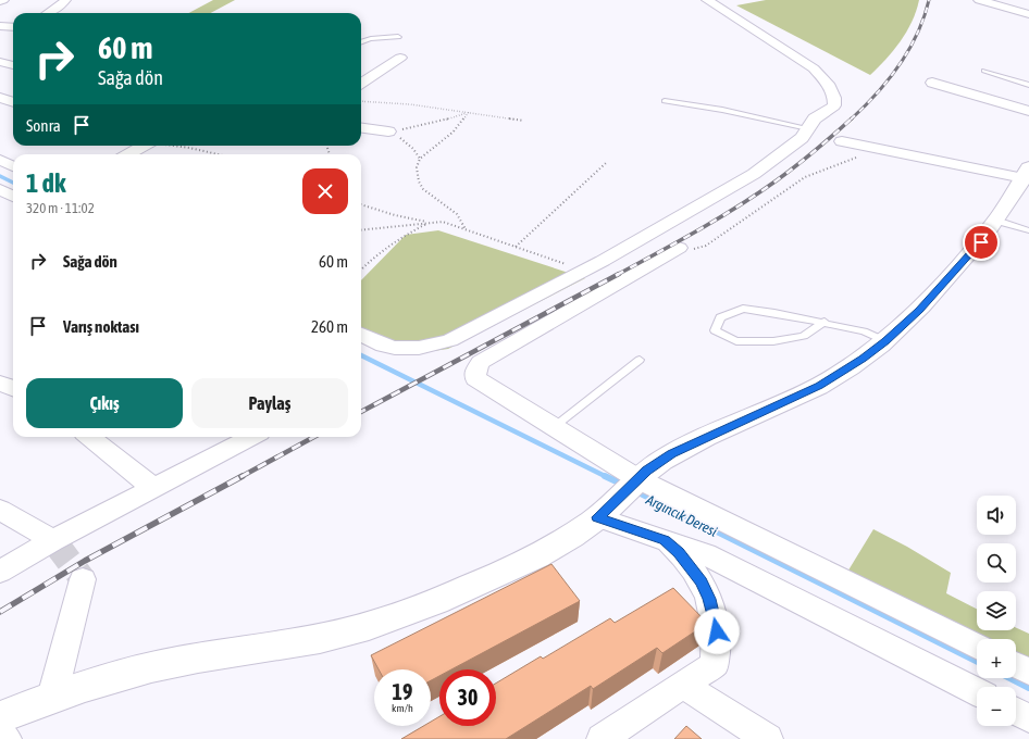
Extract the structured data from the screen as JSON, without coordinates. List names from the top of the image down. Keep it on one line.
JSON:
{"water":["Argıncık Deresi"],"page":{"turn":["60 m","Sağa dön"],"then":"Sonra","heading":["1 dk","320 m · 11:02"],"list":[{"name":"Sağa dön","value":"60 m"},{"name":"Varış noktası","value":"260 m"}],"buttons":["Çıkış","Paylaş"],"map_buttons":["+","−"],"speed":"19 km/h","limit":"30"}}
